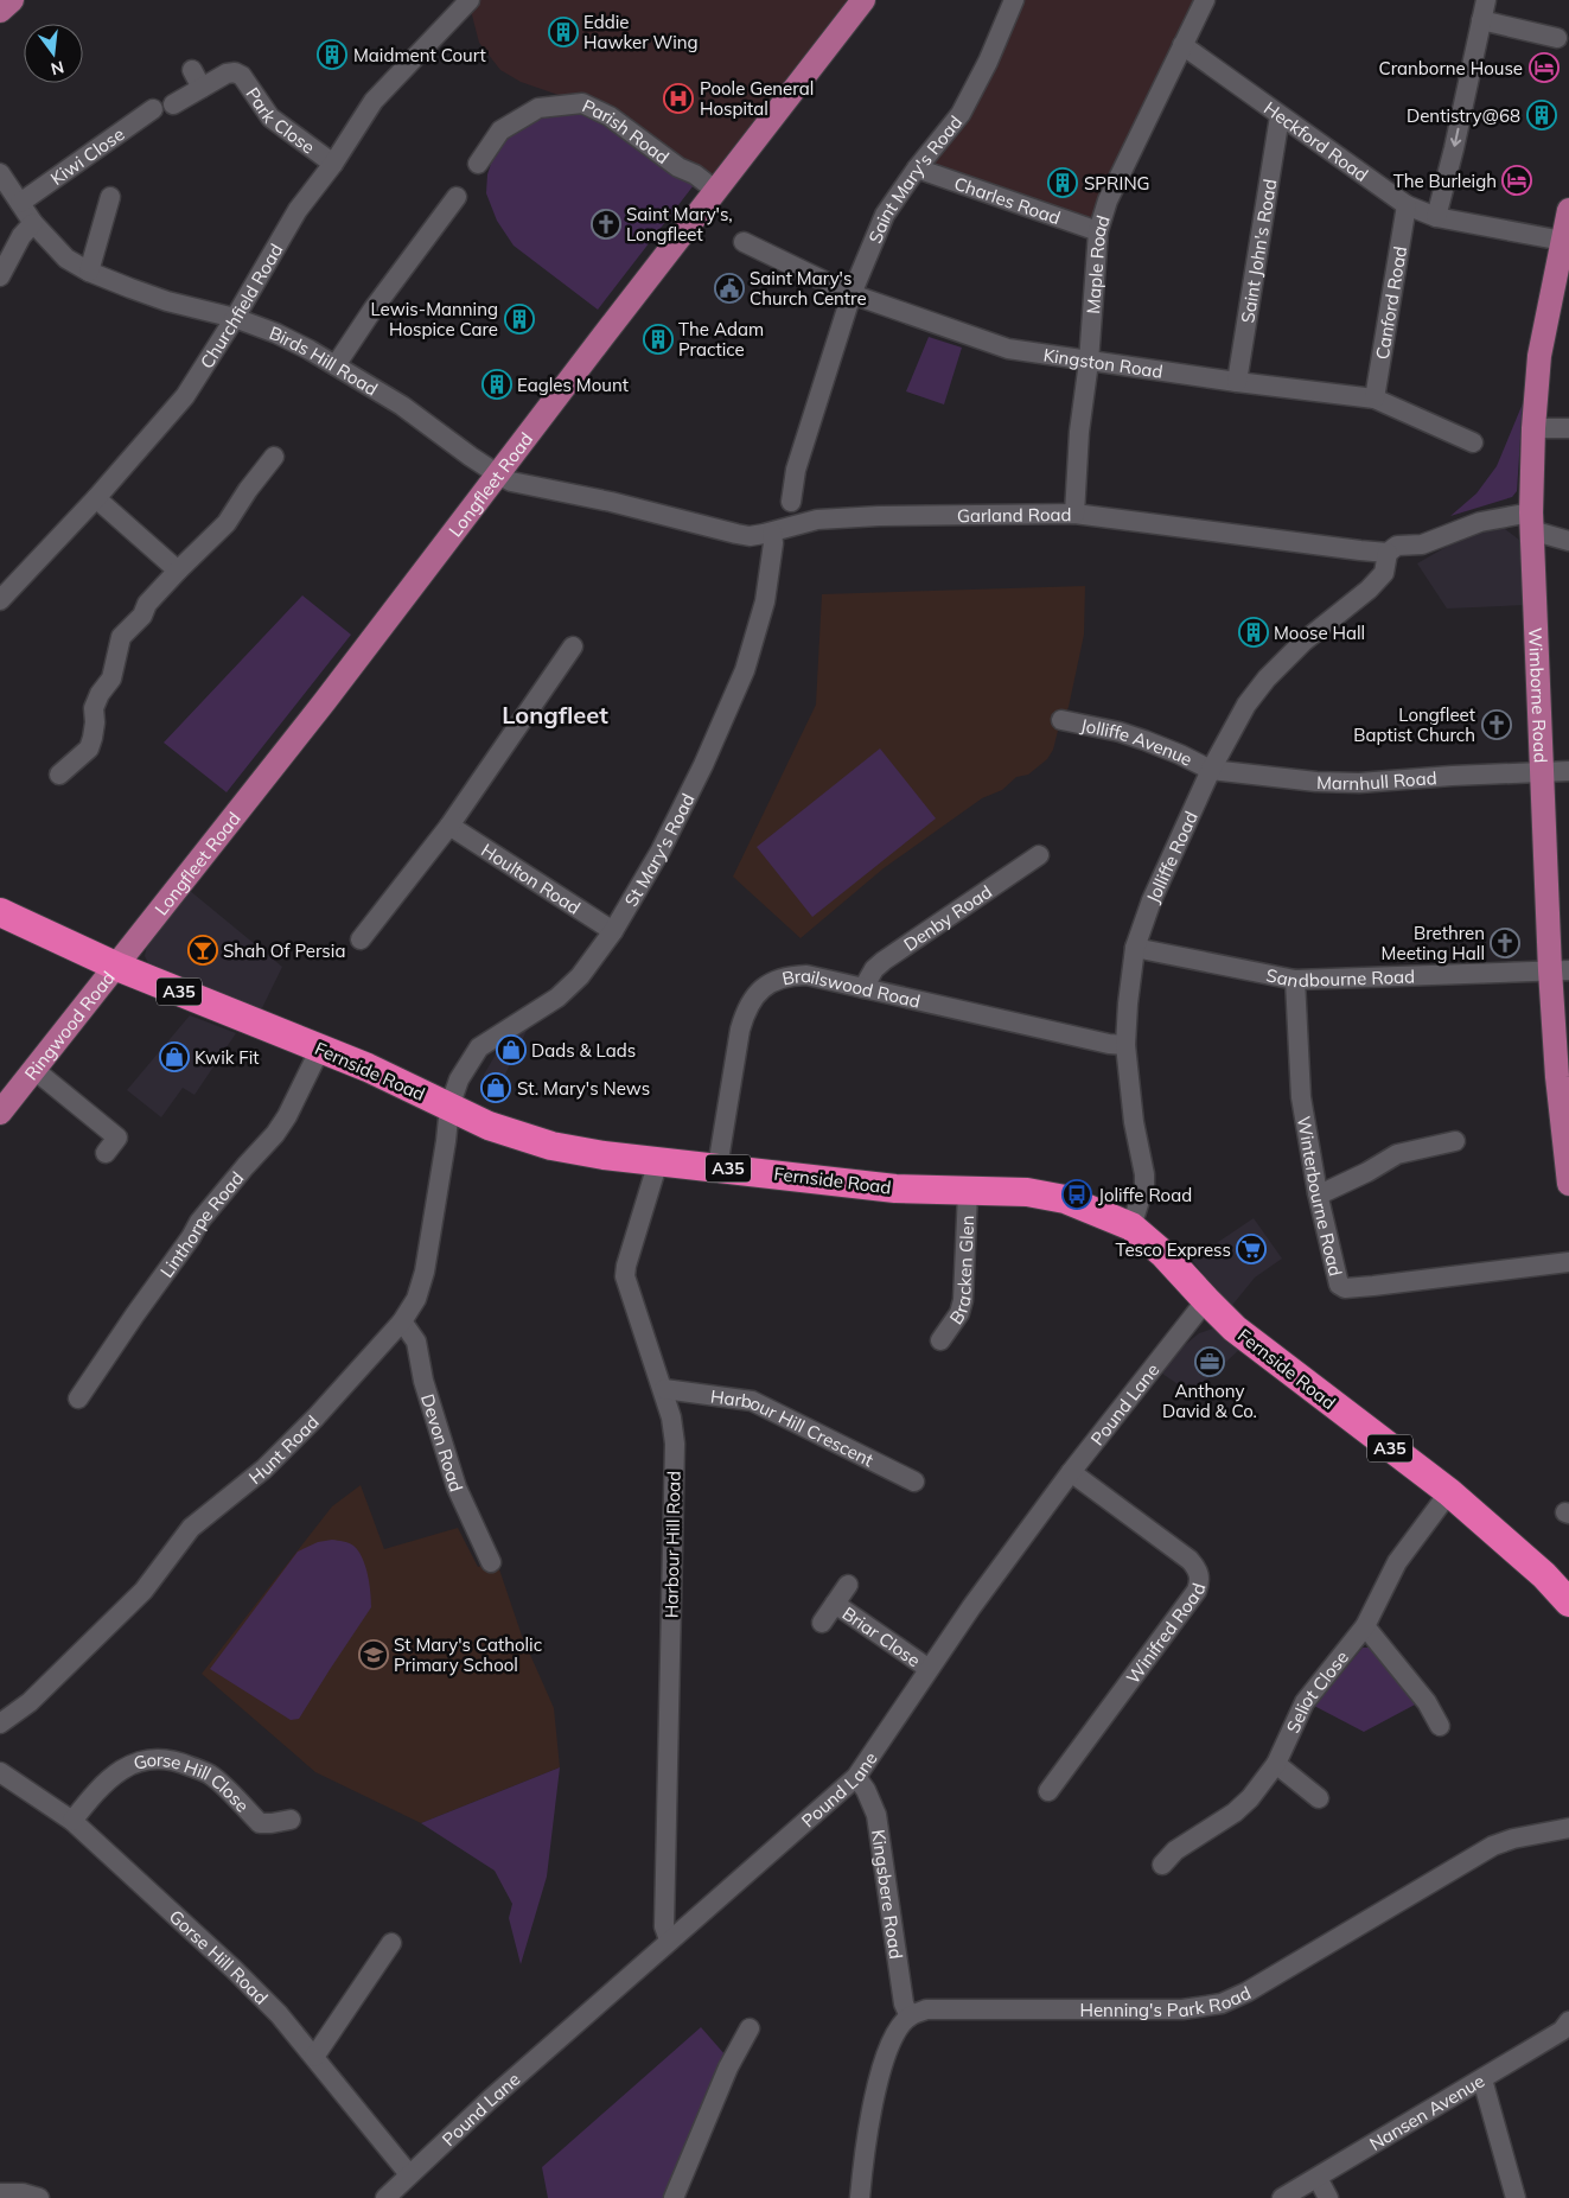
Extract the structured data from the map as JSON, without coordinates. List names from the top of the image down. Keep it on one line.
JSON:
{"streets":{"highway":["A35","Fernside Road"],"main road":["Longfleet Road","Wimborne Road","Ringwood Road"],"street":["Park Close","Parish Road","Heckford Road","Kiwi Close","Saint Mary's Road","Charles Road","Saint John's Road","Maple Road","Canford Road","Churchfield Road","Birds Hill Road","Kingston Road","Garland Road","Jolliffe Avenue","Marnhull Road","St Mary's Road","Jolliffe Road","Houlton Road","Denby Road","Sandbourne Road","Brailswood Road","Winterbourne Road","Linthorpe Road","Bracken Glen","Pound Lane","Harbour Hill Crescent","Devon Road","Hunt Road","Harbour Hill Road","Winifred Road","Briar Close","Seliot Close","Gorse Hill Close","Kingsbere Road","Gorse Hill Road","Henning's Park Road","Nansen Avenue"]},"crossings":[["Park Close","Churchfield Road"],["Parish Road","Longfleet Road"],["Heckford Road","Saint John's Road"],["Heckford Road","Maple Road"],["Heckford Road","Canford Road"],["Heckford Road","Wimborne Road"],["Kiwi Close","Birds Hill Road"],["Saint Mary's Road","Charles Road"],["Saint Mary's Road","Kingston Road"],["Charles Road","Maple Road"],["Saint John's Road","Kingston Road"],["Maple Road","Kingston Road"],["Maple Road","Garland Road"],["Canford Road","Kingston Road"],["Churchfield Road","Birds Hill Road"],["Birds Hill Road","Longfleet Road"],["Birds Hill Road","Garland Road"],["Longfleet Road","Garland Road"],["Longfleet Road","Ringwood Road"],["Longfleet Road","Fernside Road"],["Garland Road","Wimborne Road"],["Garland Road","St Mary's Road"],["Garland Road","Jolliffe Road"],["Wimborne Road","Marnhull Road"],["Wimborne Road","Sandbourne Road"],["Jolliffe Avenue","Marnhull Road"],["Jolliffe Avenue","Jolliffe Road"],["Marnhull Road","Jolliffe Road"],["St Mary's Road","Houlton Road"],["St Mary's Road","Fernside Road"],["St Mary's Road","Hunt Road"],["Jolliffe Road","Sandbourne Road"],["Jolliffe Road","Brailswood Road"],["Jolliffe Road","Fernside Road"],["Denby Road","Brailswood Road"],["Sandbourne Road","Winterbourne Road"],["Brailswood Road","Fernside Road"],["Ringwood Road","Fernside Road"],["Fernside Road","Linthorpe Road"],["Fernside Road","Bracken Glen"],["Fernside Road","Pound Lane"],["Fernside Road","Hunt Road"],["Fernside Road","Harbour Hill Road"],["Fernside Road","Seliot Close"],["Pound Lane","Harbour Hill Road"],["Pound Lane","Winifred Road"],["Pound Lane","Briar Close"],["Pound Lane","Kingsbere Road"],["Pound Lane","Gorse Hill Road"],["Harbour Hill Crescent","Harbour Hill Road"],["Devon Road","Hunt Road"],["Gorse Hill Close","Gorse Hill Road"],["Kingsbere Road","Henning's Park Road"]],"districts":["Longfleet"],"places":{"building":["Eddie Hawker Wing","Maidment Court","Dentistry@68","SPRING","Lewis-Manning Hospice Care","The Adam Practice","Eagles Mount","Moose Hall"],"hotel":["Cranborne House","The Burleigh"],"hospital":["Poole General Hospital"],"church":["Saint Mary's, Longfleet","Longfleet Baptist Church","Brethren Meeting Hall"],"public building":["Saint Mary's Church Centre"],"bar":["Shah Of Persia"],"shop":["Dads & Lads","Kwik Fit","St. Mary's News"],"bus stop":["Joliffe Road"],"supermarket":["Tesco Express"],"office":["Anthony David & Co."],"school or university":["St Mary's Catholic Primary School"]},"north":"bottom"}
